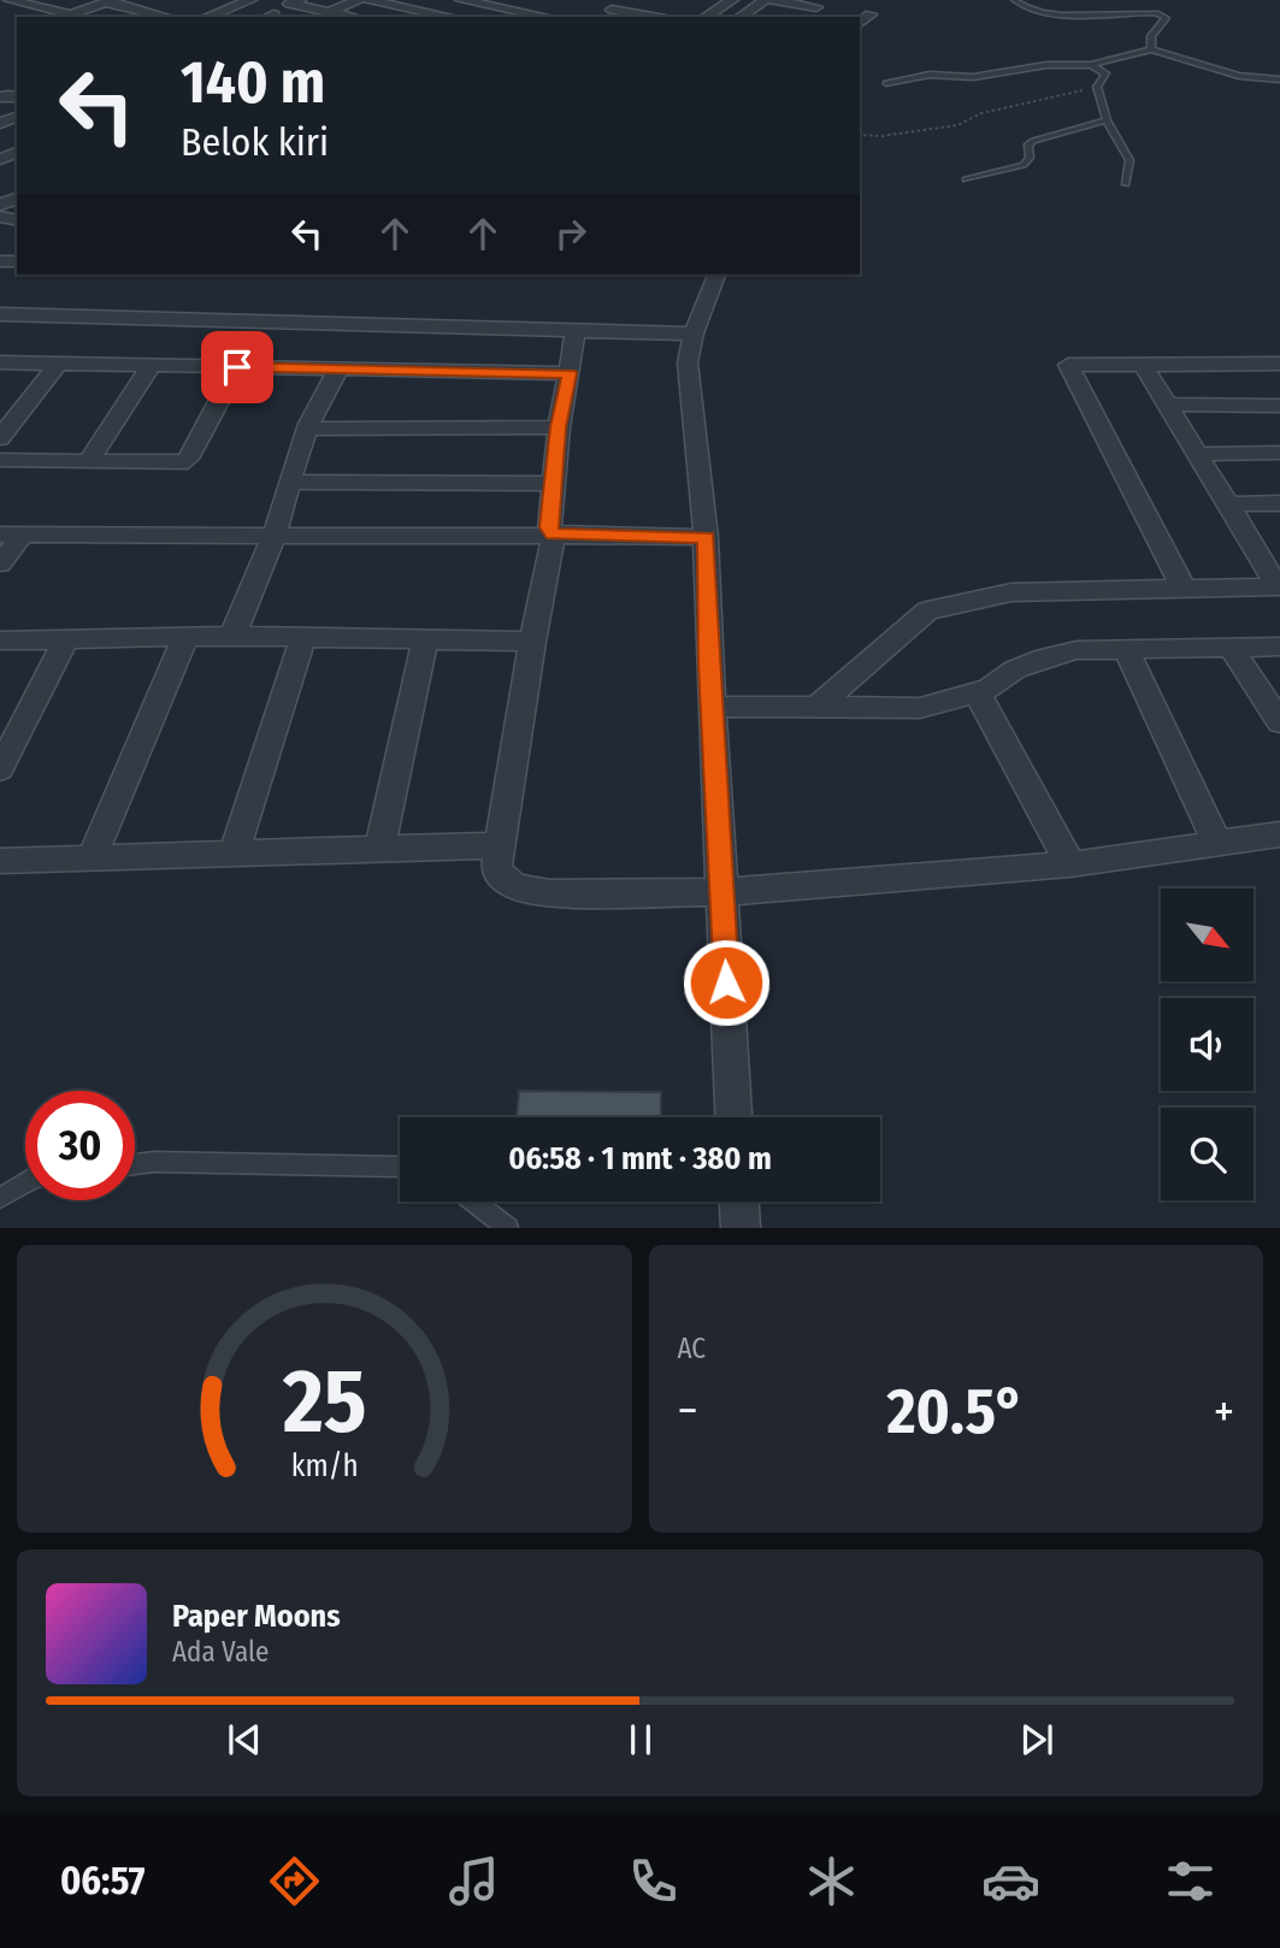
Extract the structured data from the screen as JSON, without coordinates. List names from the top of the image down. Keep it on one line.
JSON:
{"north":"bottom right","page":{"turn":["140 m","Belok kiri"],"limit":"30","trip":"06:58 · 1 mnt · 380 m","tile":"AC","heat":["−","20.5°","+"],"song":["Paper Moons","Ada Vale"],"tabs":"06:57","gauge":["25","km/h"]}}
